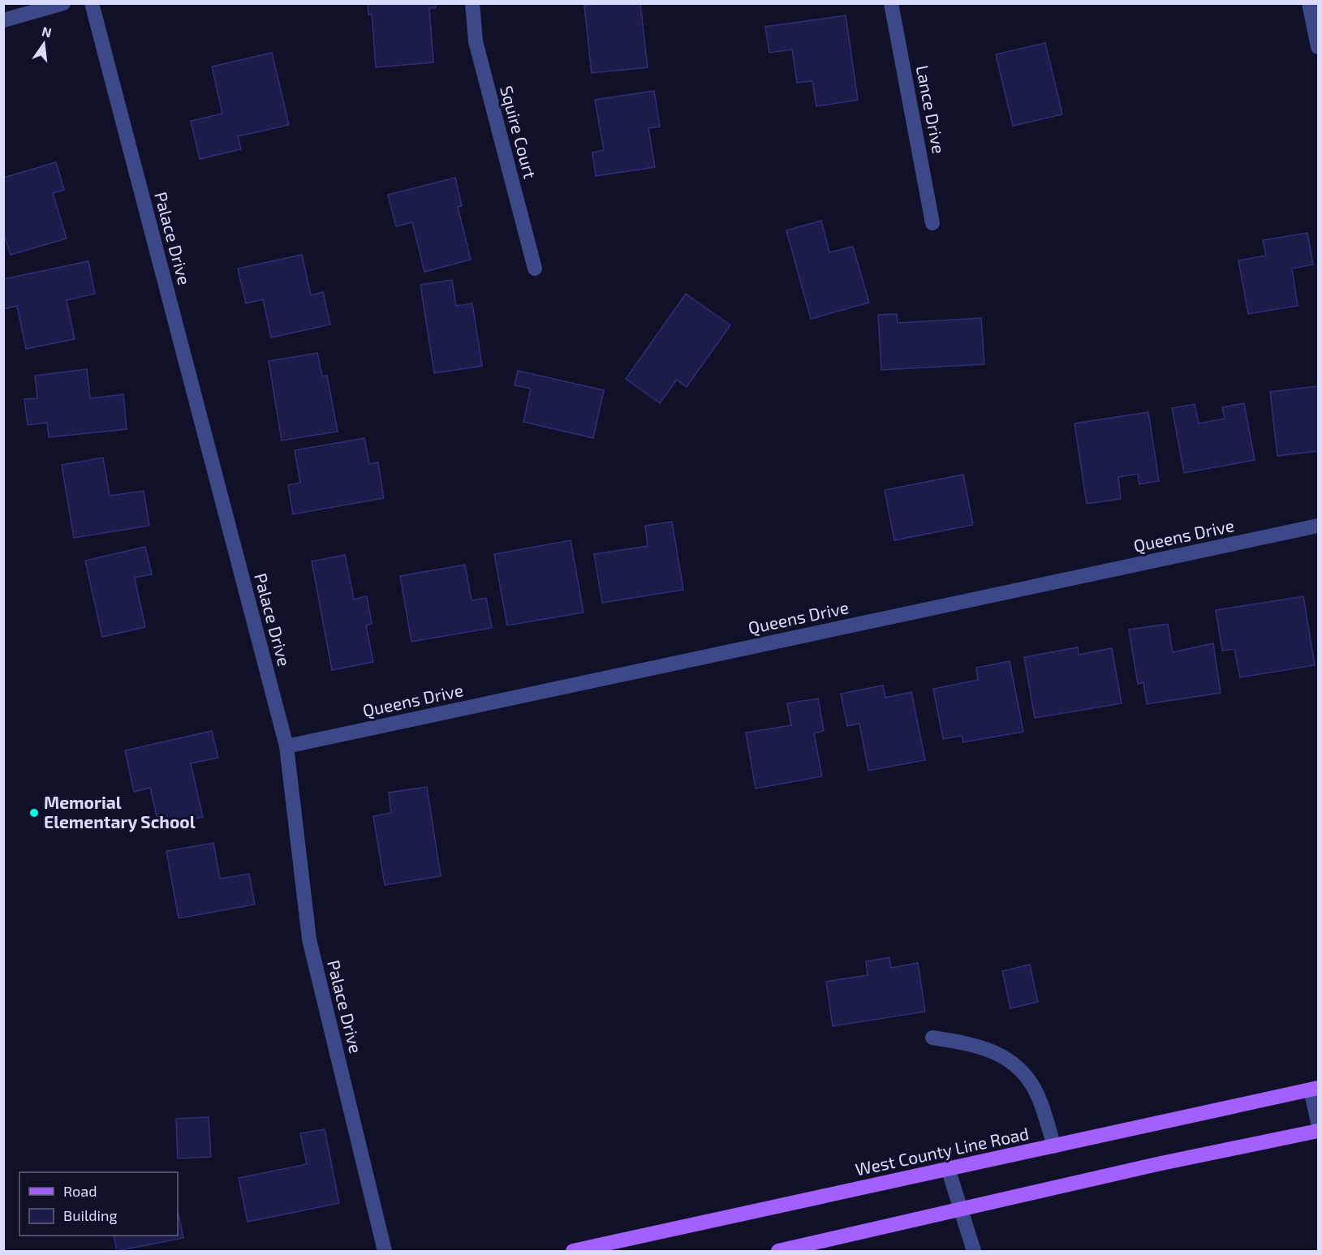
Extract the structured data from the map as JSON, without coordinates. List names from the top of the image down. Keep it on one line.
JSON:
{"streets":{"main road":["West County Line Road"],"street":["Lance Drive","Squire Court","Palace Drive","Queens Drive"]},"crossings":[["Palace Drive","Queens Drive"]],"places":["Memorial Elementary School"],"legend":["Road","Building"],"north":"top"}
